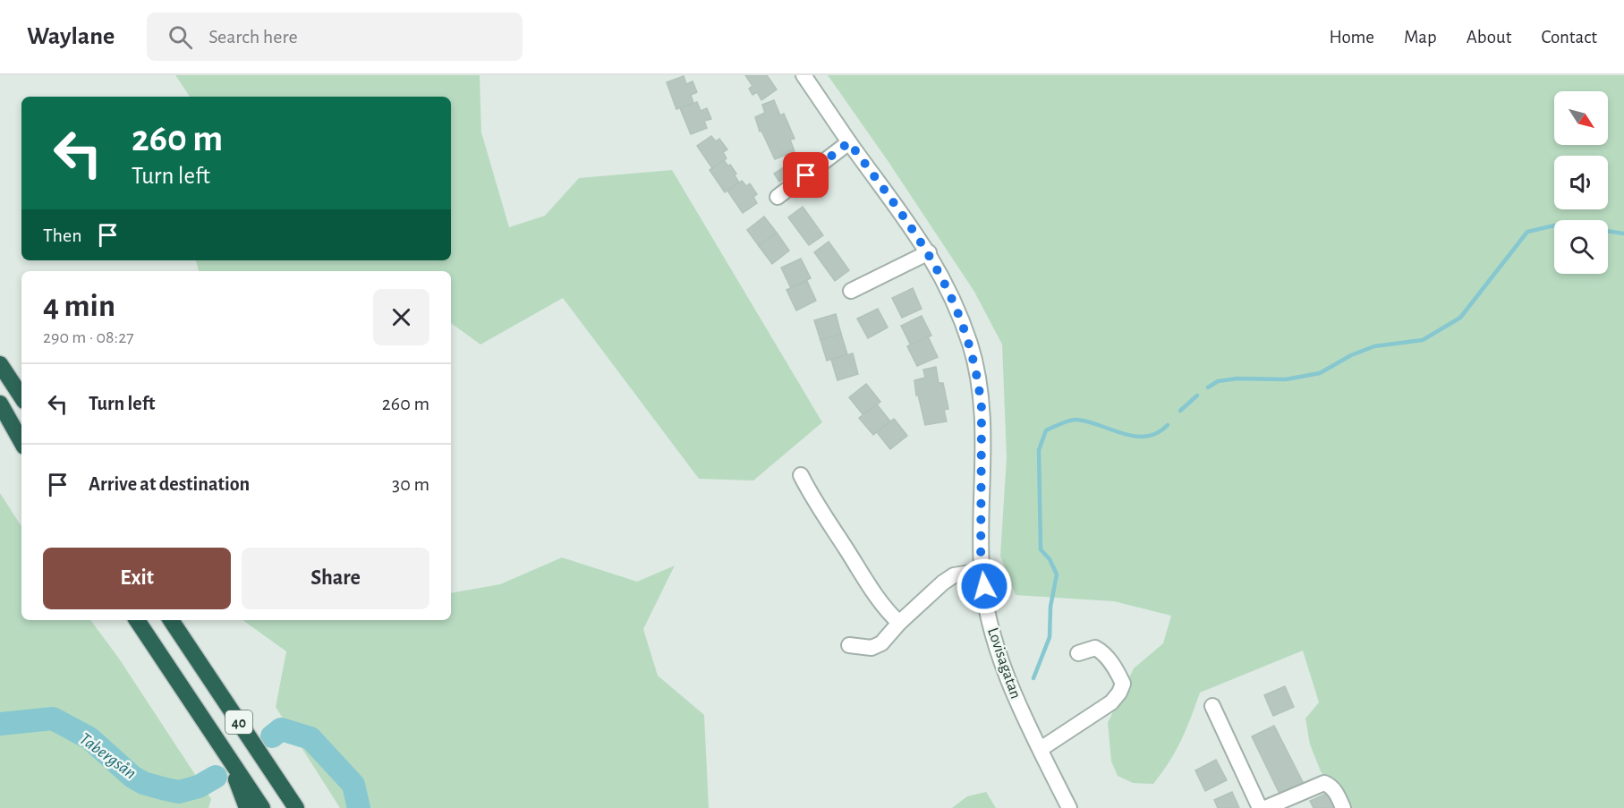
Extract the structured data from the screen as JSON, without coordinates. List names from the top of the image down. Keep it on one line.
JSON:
{"streets":{"highway":["40"],"street":["Lovisagatan"]},"water":["Tabergsån"],"north":"bottom right","page":{"header":"Waylane","search":"Search here","nav":["Home","Map","About","Contact"],"turn":["260 m","Turn left"],"then":"Then","heading":["4 min","290 m · 08:27"],"list":[{"name":"Turn left","value":"260 m"},{"name":"Arrive at destination","value":"30 m"}],"buttons":["Exit","Share"]}}
